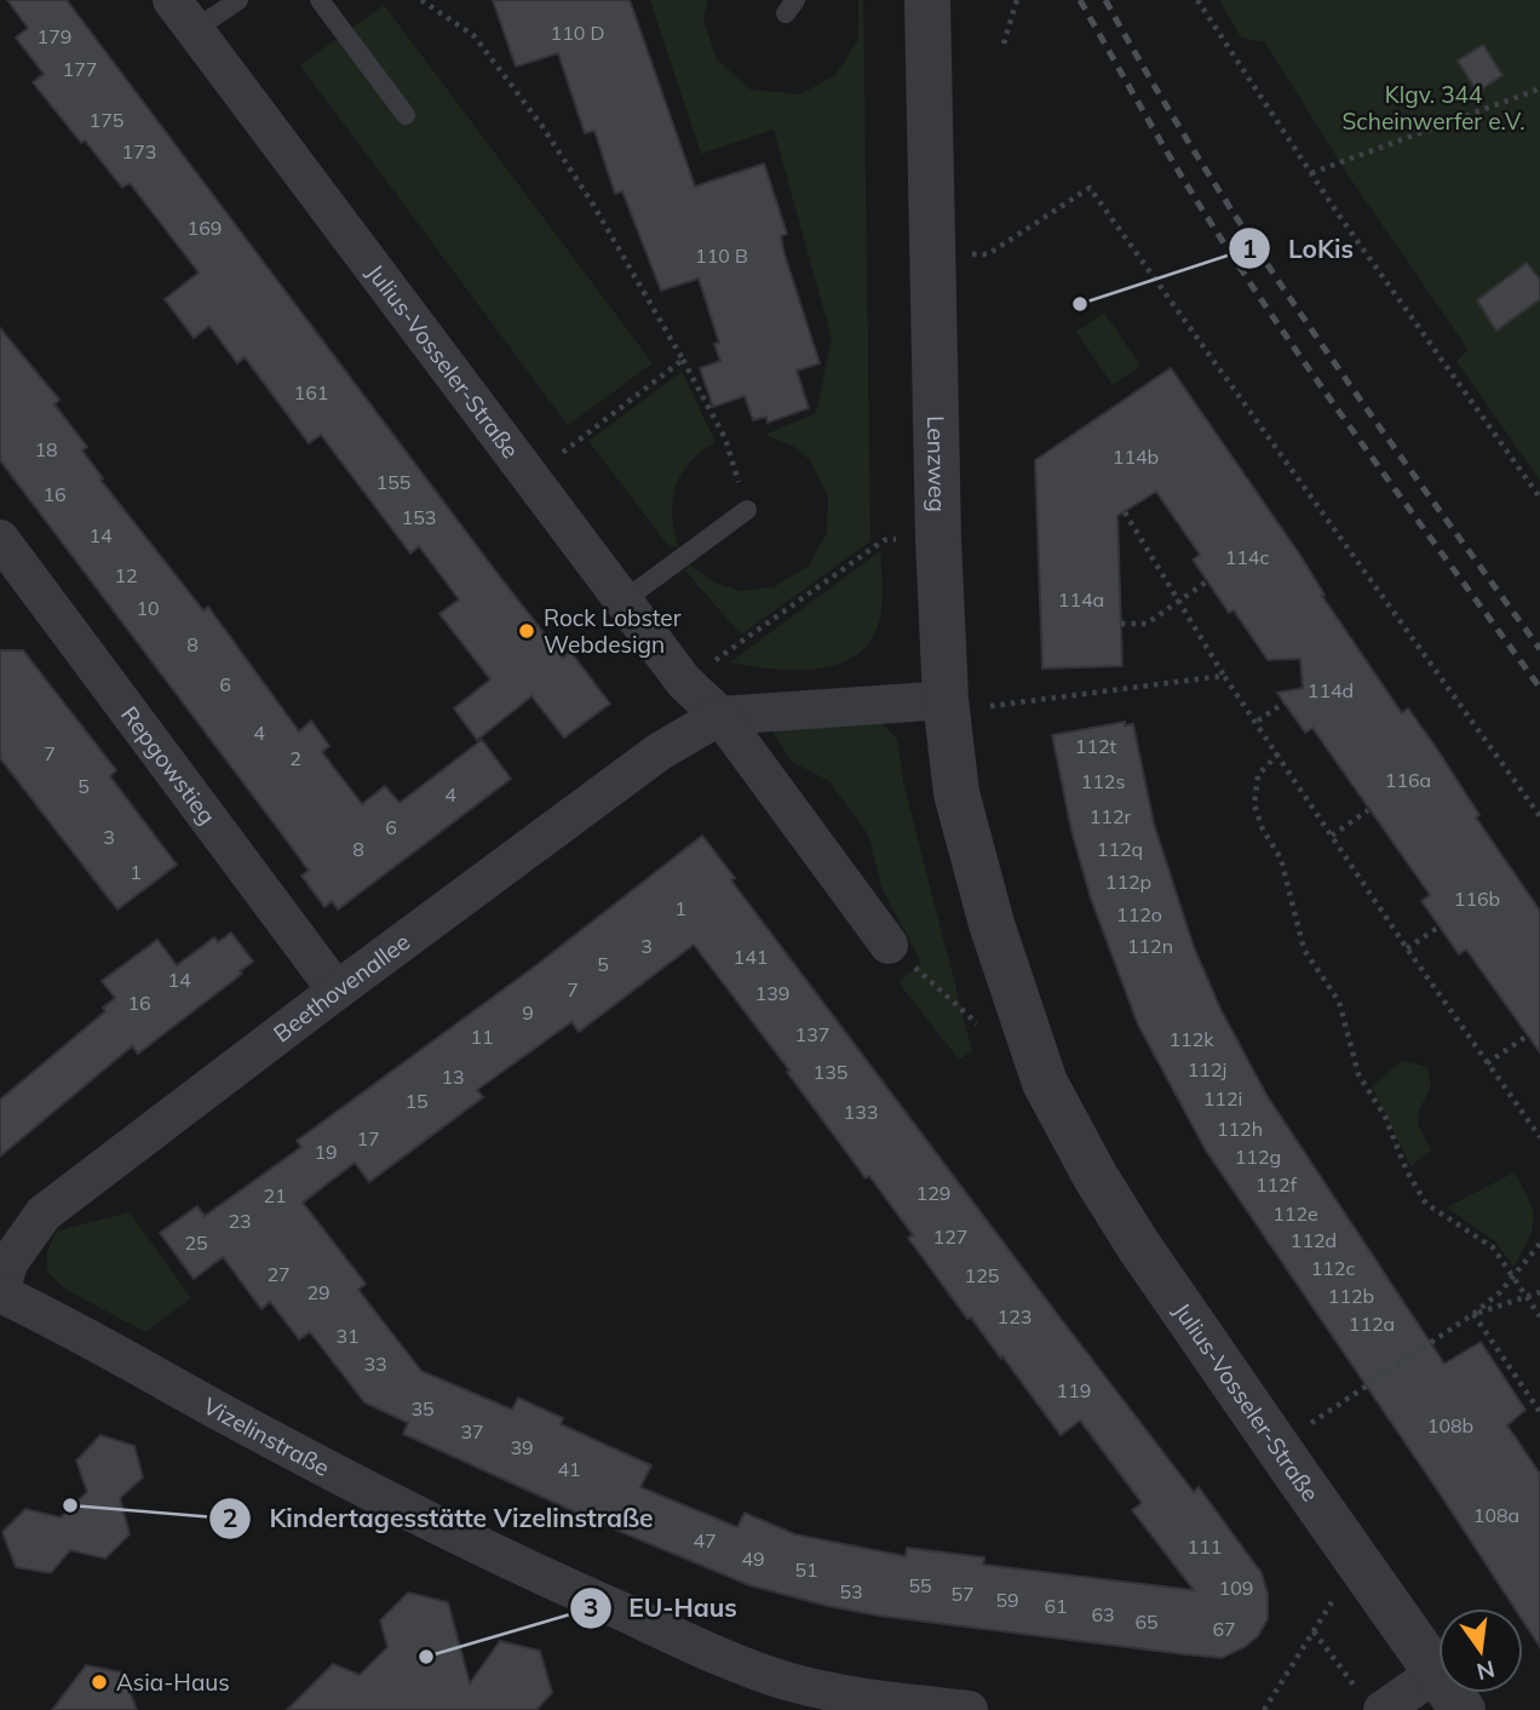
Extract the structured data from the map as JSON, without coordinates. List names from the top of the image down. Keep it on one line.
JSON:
{"streets":{"street":["Julius-Vosseler-Straße","Lenzweg","Repgowstieg","Beethovenallee","Vizelinstraße"]},"crossings":[["Julius-Vosseler-Straße","Lenzweg"],["Julius-Vosseler-Straße","Beethovenallee"],["Repgowstieg","Beethovenallee"],["Beethovenallee","Vizelinstraße"]],"parks":["Klgv. 344 Scheinwerfer e.V."],"places":["LoKis","Rock Lobster Webdesign","Kindertagesstätte Vizelinstraße","EU-Haus","Asia-Haus"],"house_numbers":["110 D","179","177","175","173","169","110 B","161","18","114b","155","16","153","14","114c","12","114a","10","8","6","114d","4","112t","7","2","116a","112s","5","4","112r","6","3","8","112q","1","112p","116b","1","112o","3","112n","141","5","14","7","139","16","9","137","11","112k","112j","135","13","112i","15","133","112h","17","19","112g","112f","129","21","112e","23","127","112d","25","112c","27","125","29","112b","123","112a","31","33","119","35","108b","37","39","41","108a","47","111","49","51","55","109","53","57","59","61","63","65","67"],"north":"bottom"}
